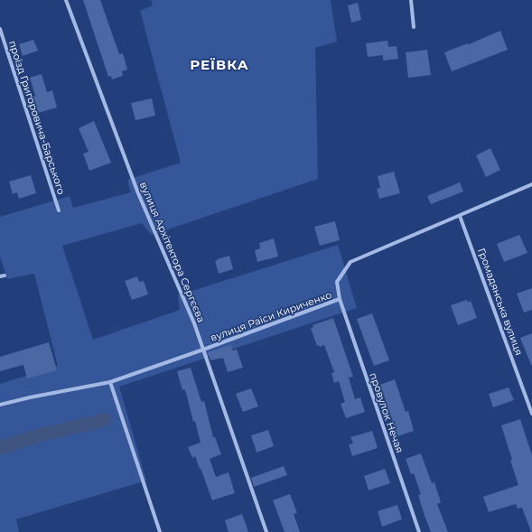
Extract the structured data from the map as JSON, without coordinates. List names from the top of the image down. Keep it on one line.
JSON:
{"streets":{"street":["проїзд Григоровича-Барського","вулиця Архітектора Сергєєва","Громадянська вулиця","вулиця Раїси Кириченко","провулок Нечая"]},"crossings":[["вулиця Архітектора Сергєєва","вулиця Раїси Кириченко"],["Громадянська вулиця","вулиця Раїси Кириченко"],["вулиця Раїси Кириченко","провулок Нечая"]],"districts":["РЕЇВКА"]}
